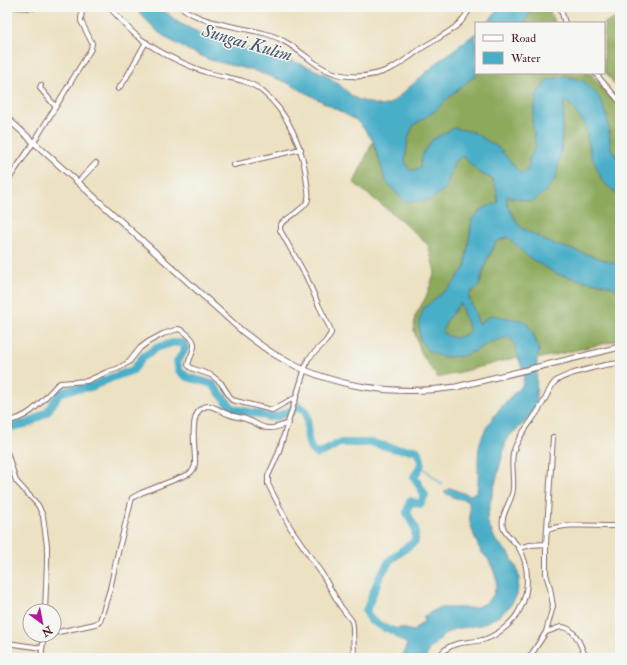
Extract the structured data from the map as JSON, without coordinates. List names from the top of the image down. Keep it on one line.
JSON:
{"water":["Sungai Kulim"],"legend":["Road","Water"],"north":"bottom right"}
